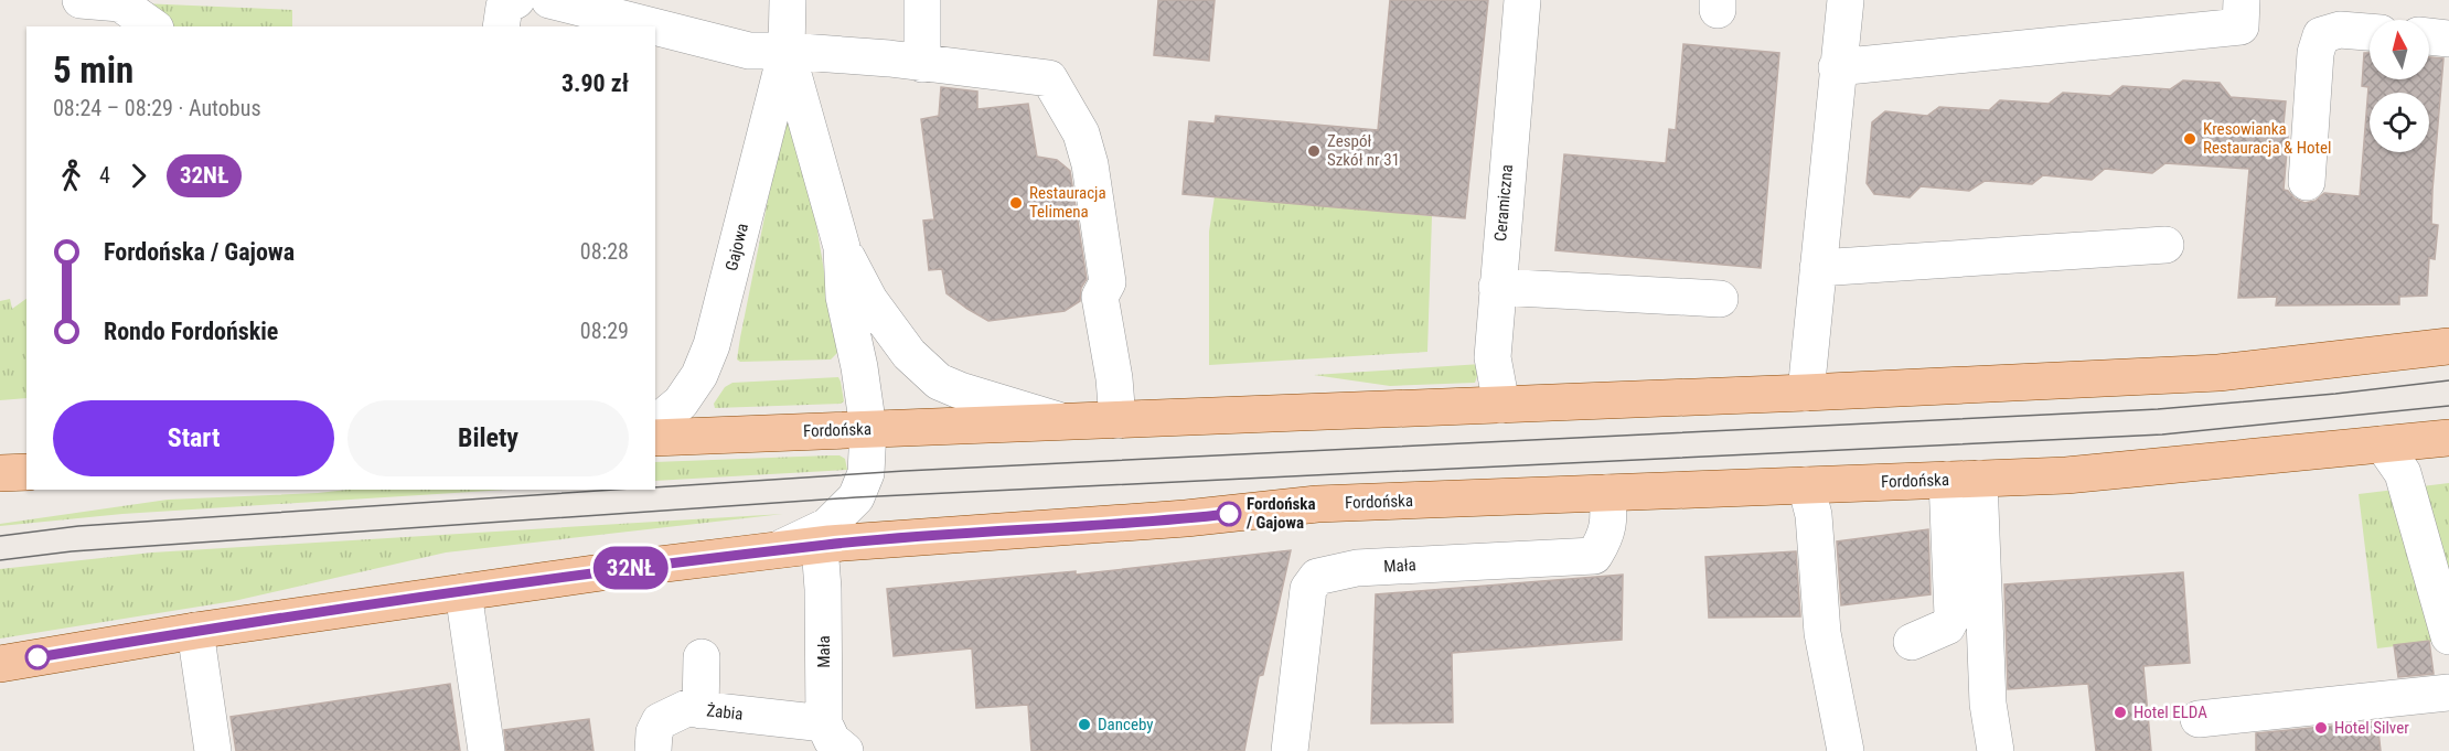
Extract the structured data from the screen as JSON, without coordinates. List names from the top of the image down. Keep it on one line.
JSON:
{"streets":{"main road":["Fordońska"],"street":["Ceramiczna","Gajowa","Mała","Żabia"]},"crossings":[["Ceramiczna","Fordońska"],["Gajowa","Fordońska"],["Fordońska","Mała"],["Mała","Żabia"]],"places":["Kresowianka Restauracja & Hotel","Zespół Szkół nr 31","Restauracja Telimena","Fordońska / Gajowa","Hotel ELDA","Danceby","Hotel Silver"],"lines":["bus line 32NŁ"],"north":"top","page":{"on_map":"32NŁ","heading":["5 min","08:24 – 08:29 · Autobus","3.90 zł"],"legs":["4","32NŁ"],"list":[{"name":"Fordońska / Gajowa","value":"08:28"},{"name":"Rondo Fordońskie","value":"08:29"}],"buttons":["Start","Bilety"]}}
